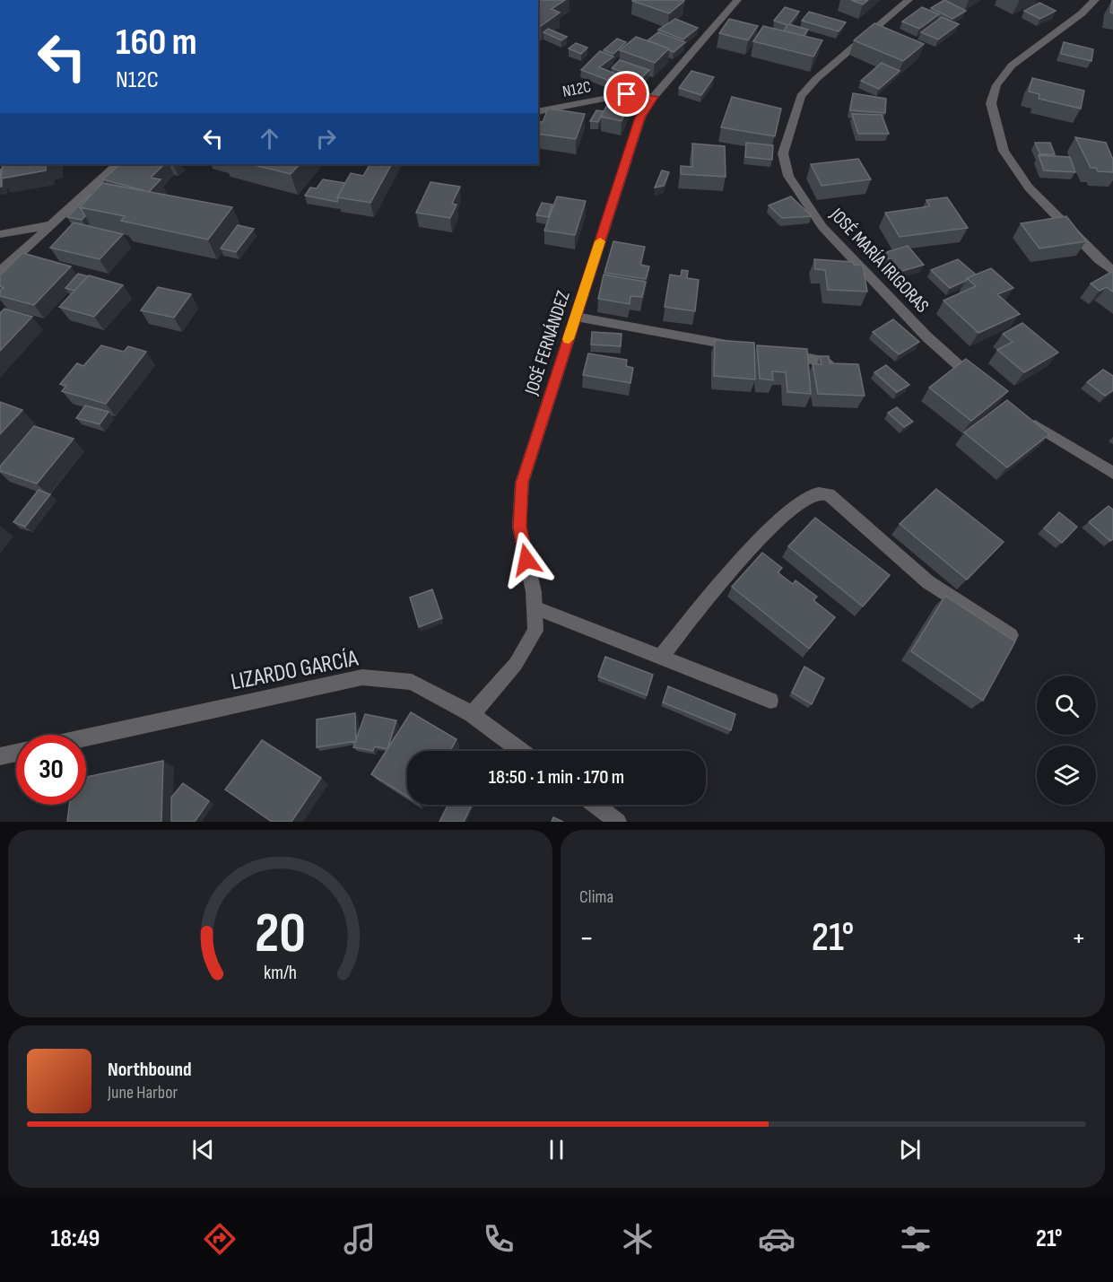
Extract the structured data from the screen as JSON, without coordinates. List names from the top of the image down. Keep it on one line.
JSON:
{"streets":{"street":["N12C","JOSÉ MARÍA IRIGORAS","JOSÉ FERNÁNDEZ","LIZARDO GARCÍA"]},"crossings":[["N12C","JOSÉ FERNÁNDEZ"],["JOSÉ FERNÁNDEZ","LIZARDO GARCÍA"]],"page":{"turn":["160 m","N12C"],"limit":"30","trip":"18:50 · 1 min · 170 m","tile":"Clima","heat":["−","21°","+"],"song":["Northbound","June Harbor"],"tabs":["18:49","21°"],"gauge":["20","km/h"]}}
